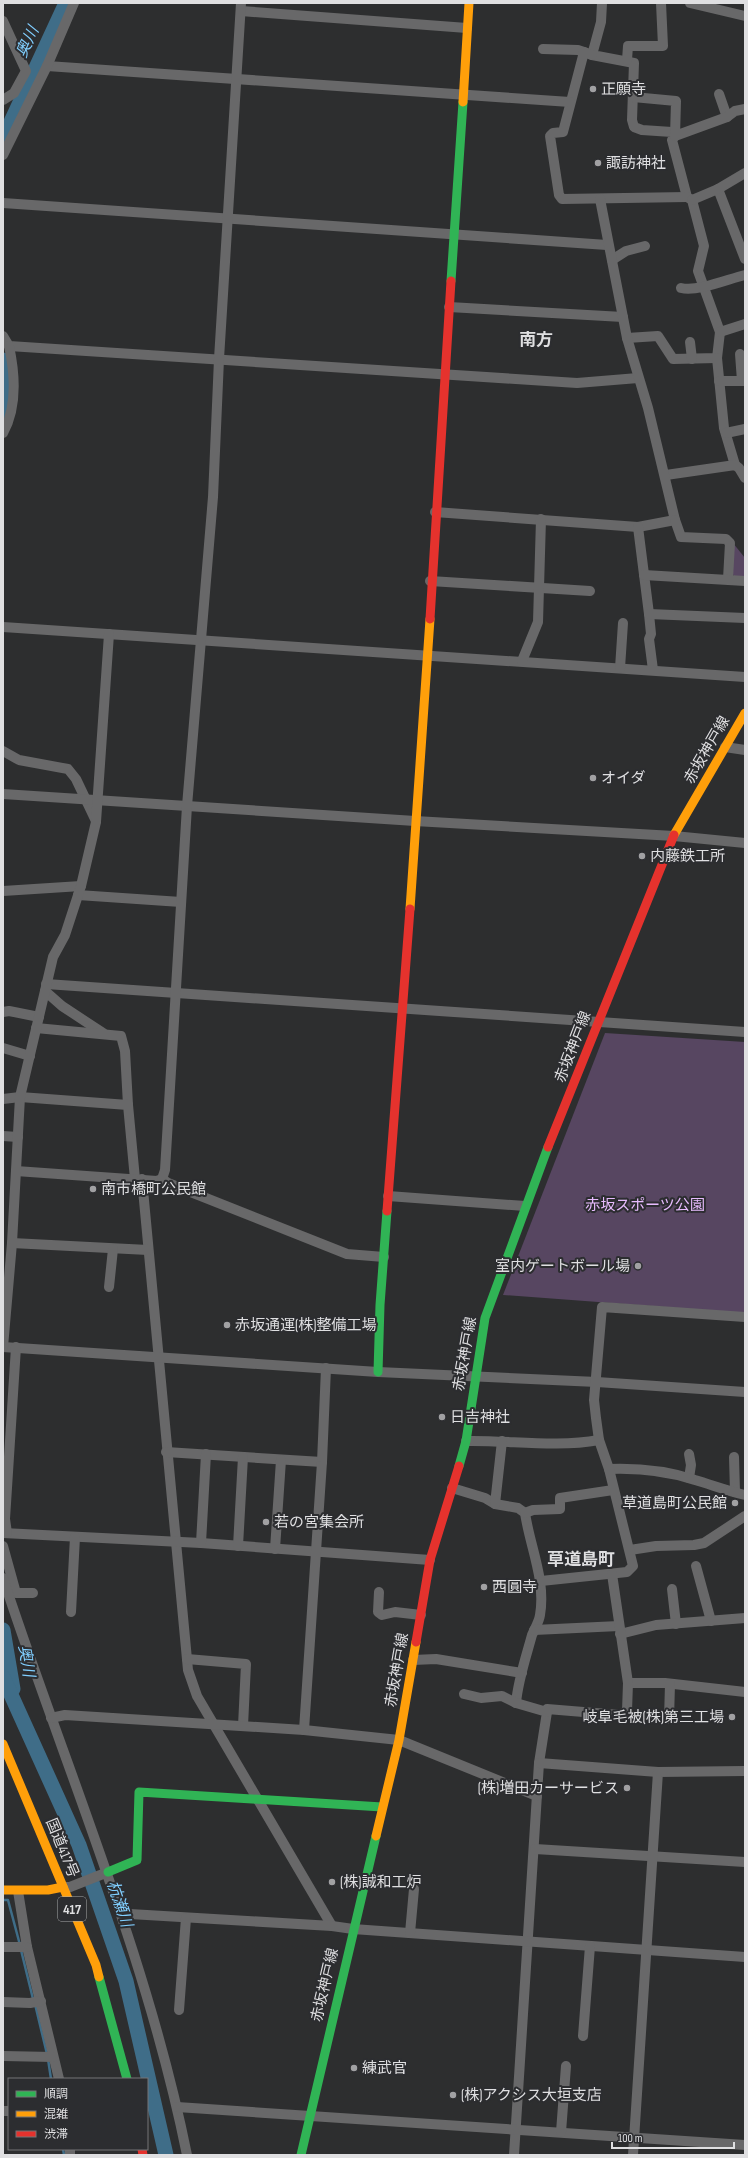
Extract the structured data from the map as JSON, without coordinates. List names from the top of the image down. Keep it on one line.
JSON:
{"streets":{"main road":["赤坂神戸線","国道417号","417"]},"districts":["南方","草道島町"],"water":["奥川","杭瀬川"],"parks":["赤坂スポーツ公園"],"places":["正願寺","諏訪神社","オイダ","内藤鉄工所","南市橋町公民館","室内ゲートボール場","赤坂通運(株)整備工場","日吉神社","草道島町公民館","若の宮集会所","西圓寺","岐阜毛被(株)第三工場","(株)増田カーサービス","(株)誠和工炉","練武官","(株)アクシス大垣支店"],"legend":["順調","混雑","渋滞"],"scale_bar":"100 m"}
